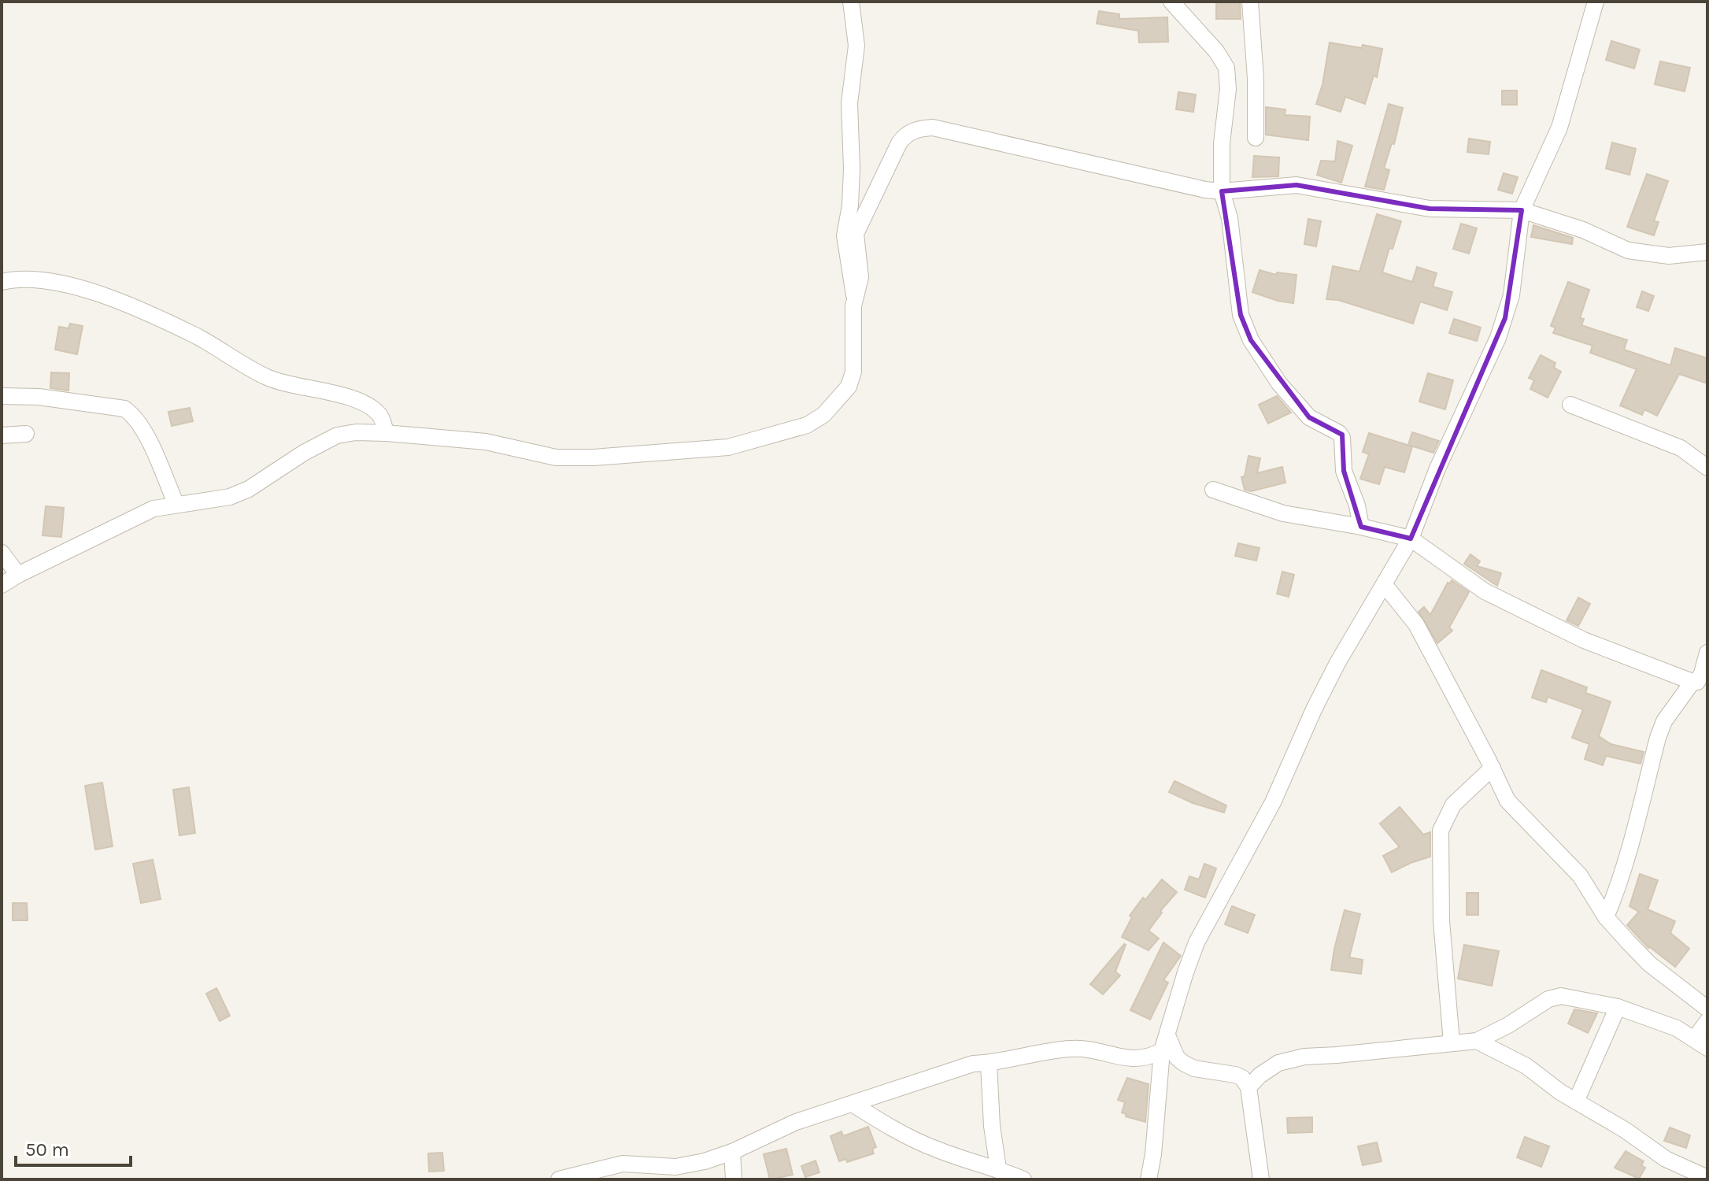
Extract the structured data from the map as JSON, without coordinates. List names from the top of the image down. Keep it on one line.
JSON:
{"scale_bar":"50 m"}
